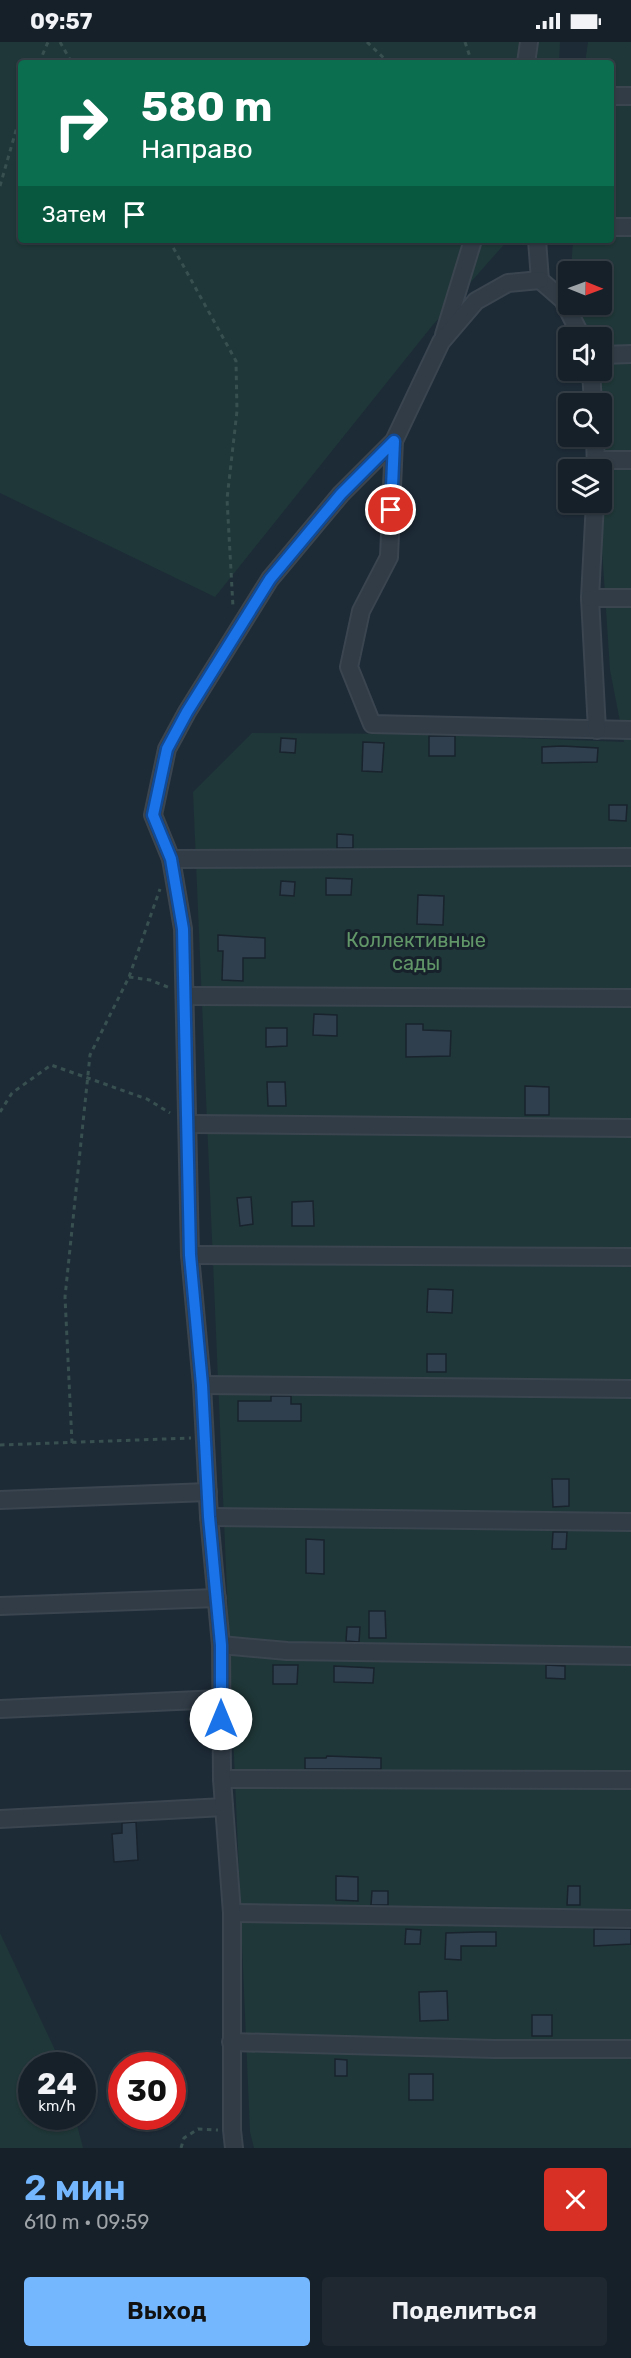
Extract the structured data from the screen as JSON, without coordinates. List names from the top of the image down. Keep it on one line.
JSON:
{"parks":["Коллективные сады"],"north":"right","page":{"status":"09:57","turn":["580 m","Направо"],"then":"Затем","speed":"24 km/h","limit":"30","heading":["2 мин","610 m · 09:59"],"buttons":["Выход","Поделиться"]}}
